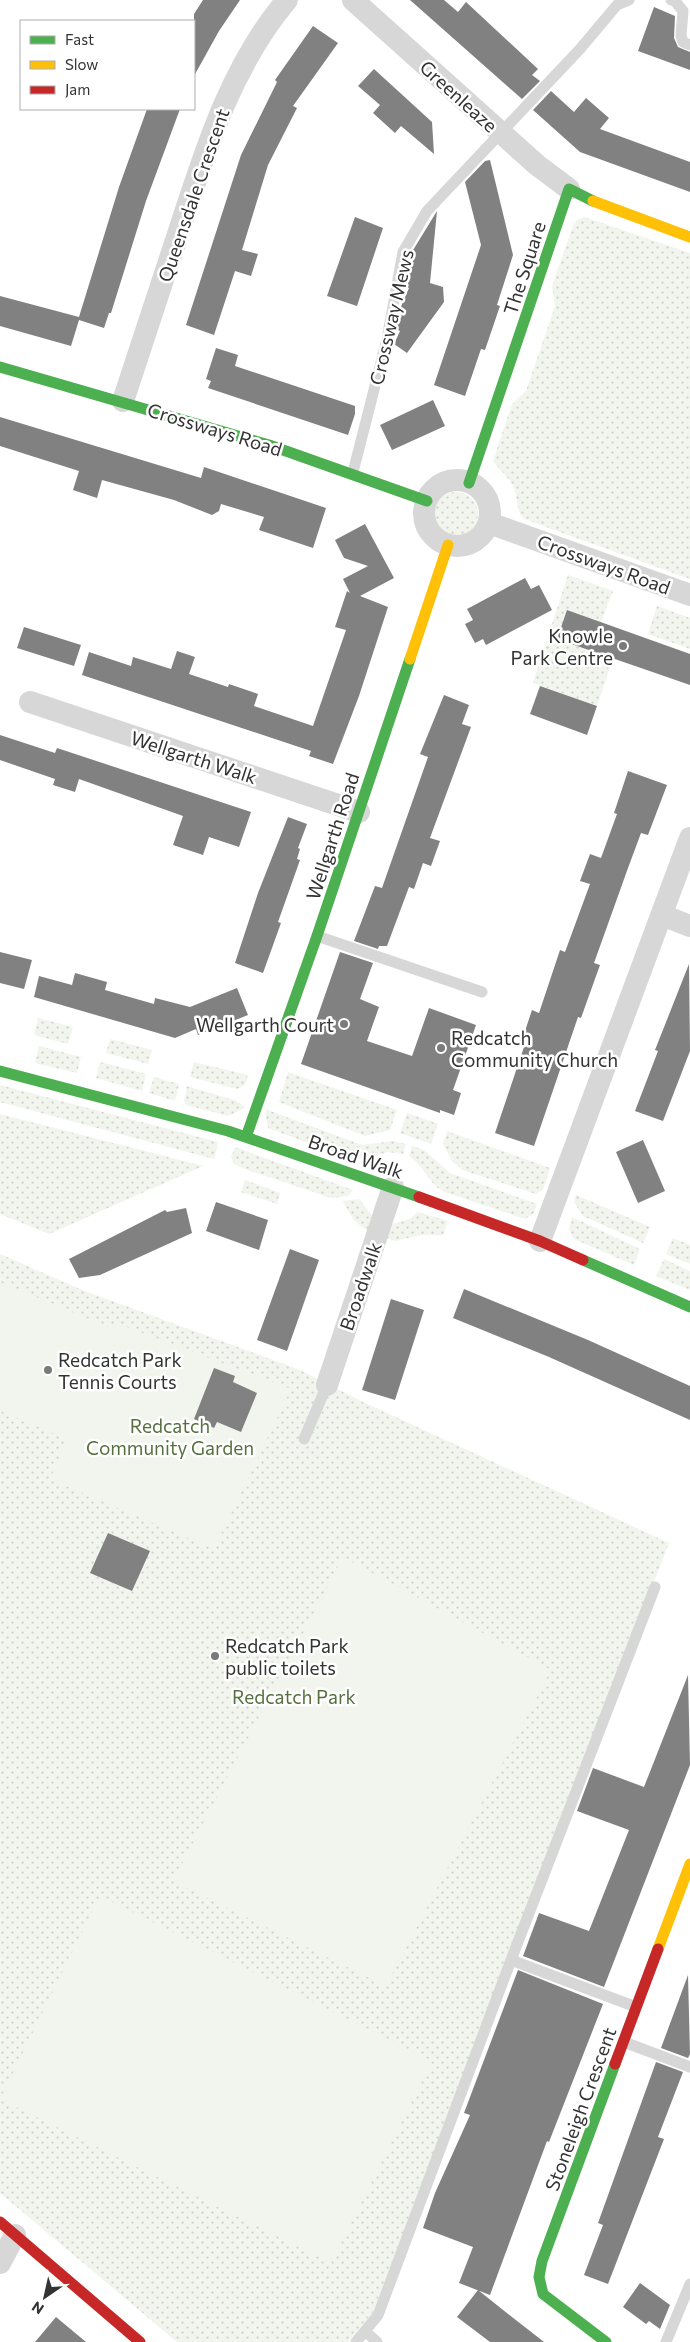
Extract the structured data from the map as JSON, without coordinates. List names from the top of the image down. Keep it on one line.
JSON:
{"streets":{"street":["Greenleaze","Queensdale Crescent","The Square","Crossways Road","Wellgarth Walk","Wellgarth Road","Broad Walk","Broadwalk","Stoneleigh Crescent"],"lane":["Crossway Mews"]},"crossings":[["Greenleaze","The Square"],["Greenleaze","Crossway Mews"],["Queensdale Crescent","Crossways Road"],["The Square","Crossways Road"],["The Square","Wellgarth Road"],["Crossway Mews","Crossways Road"],["Crossways Road","Wellgarth Road"],["Wellgarth Walk","Wellgarth Road"],["Wellgarth Road","Broad Walk"],["Broad Walk","Broadwalk"]],"parks":["Redcatch Community Garden","Redcatch Park"],"places":["Knowle Park Centre","Wellgarth Court","Redcatch Community Church","Redcatch Park Tennis Courts","Redcatch Park public toilets"],"legend":["Fast","Slow","Jam"],"north":"bottom left"}
